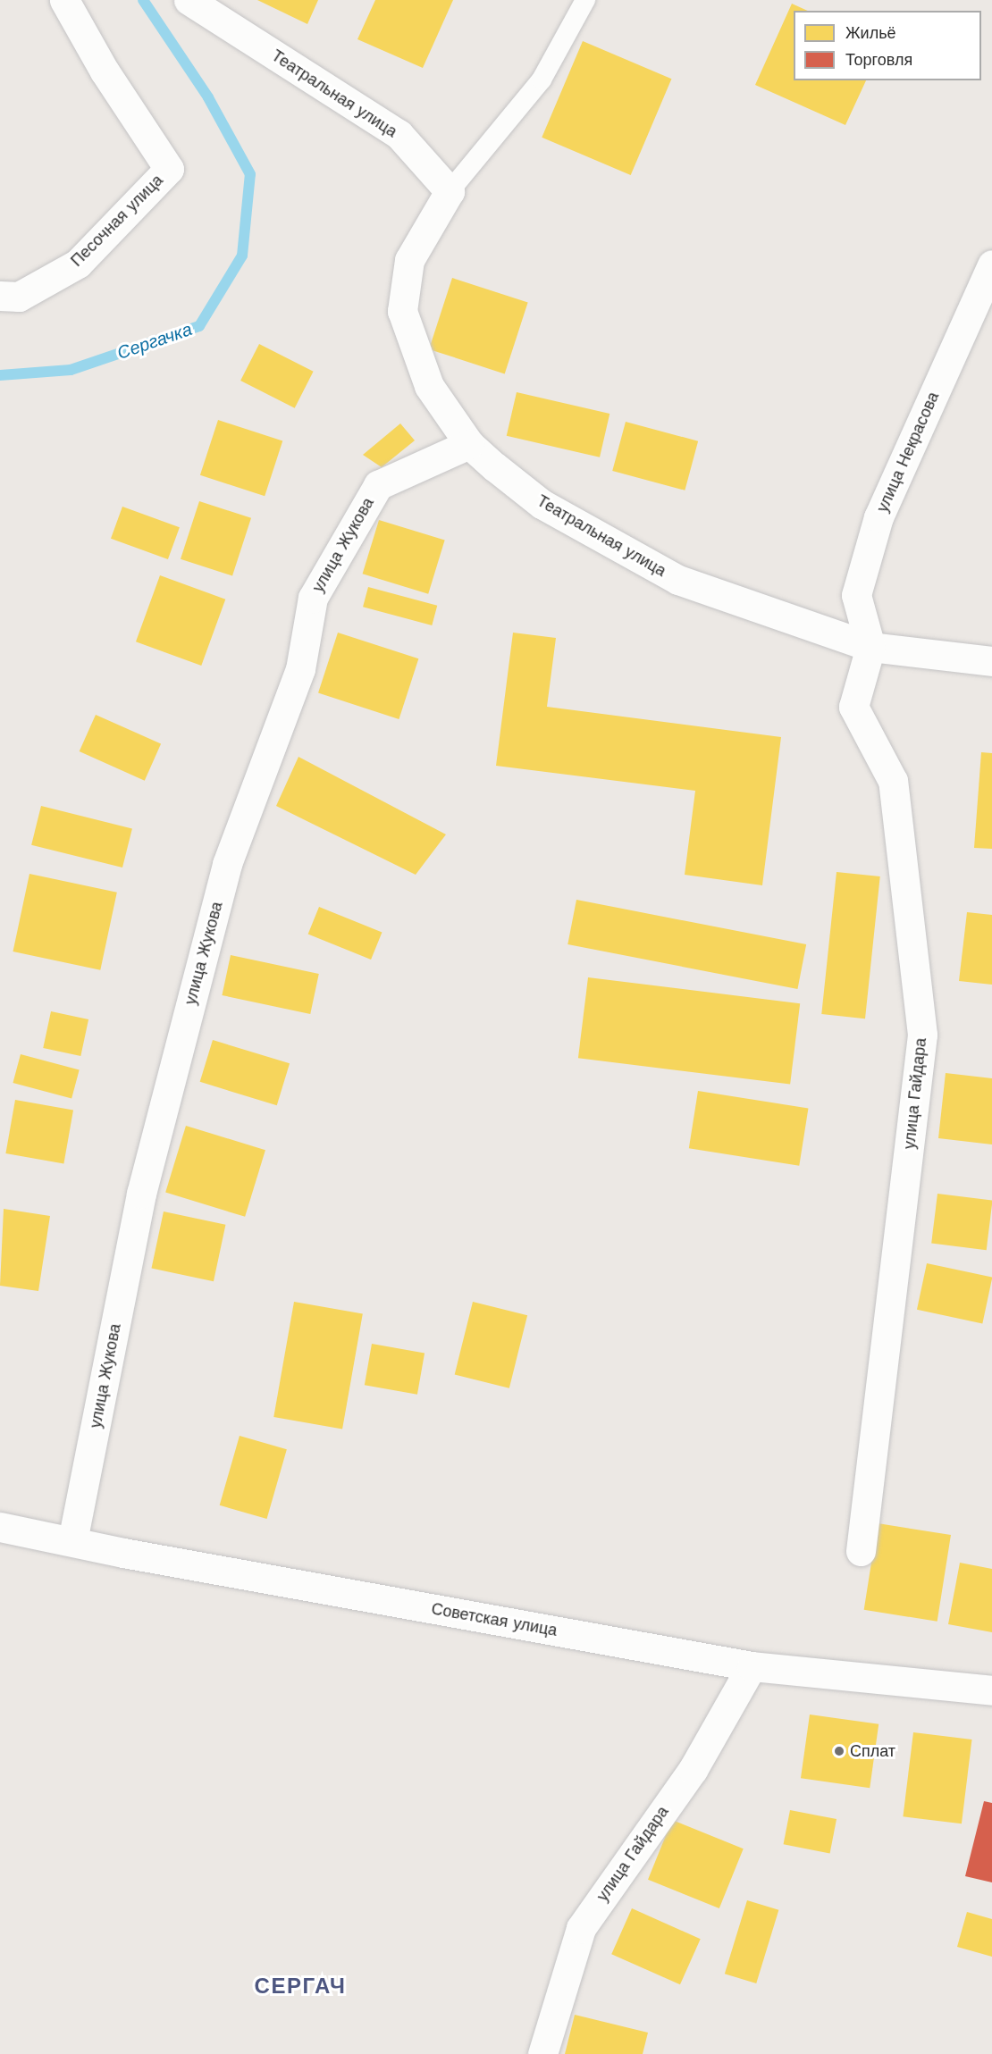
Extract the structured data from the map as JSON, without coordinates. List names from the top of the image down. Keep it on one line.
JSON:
{"streets":{"street":["Театральная улица","Песочная улица","улица Некрасова","улица Жукова","улица Гайдара","Советская улица"]},"crossings":[["Театральная улица","улица Некрасова"],["Театральная улица","улица Жукова"],["Театральная улица","улица Гайдара"],["улица Некрасова","улица Гайдара"],["улица Жукова","Советская улица"],["улица Гайдара","Советская улица"]],"districts":["СЕРГАЧ"],"water":["Сергачка"],"places":["Сплат"],"legend":["Жильё","Торговля"]}
